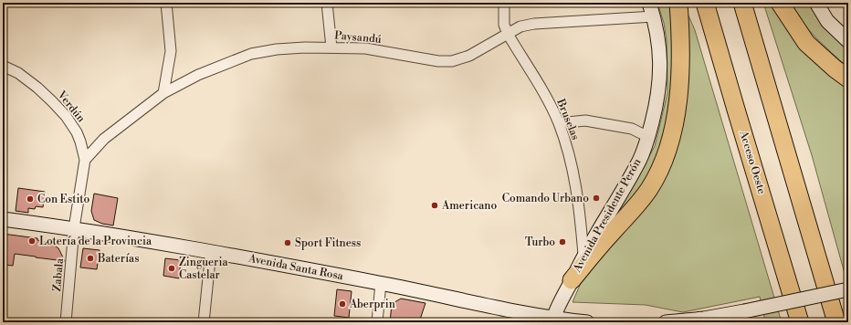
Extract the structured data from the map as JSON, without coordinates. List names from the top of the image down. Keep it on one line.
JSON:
{"streets":{"highway":["Acceso Oeste"],"street":["Paysandú","Verdún","Bruselas","Avenida Presidente Perón","Avenida Santa Rosa","Zabala"]},"crossings":[["Paysandú","Verdún"],["Paysandú","Bruselas"],["Paysandú","Avenida Presidente Perón"],["Verdún","Avenida Santa Rosa"],["Verdún","Zabala"],["Bruselas","Avenida Presidente Perón"],["Avenida Presidente Perón","Avenida Santa Rosa"],["Avenida Santa Rosa","Zabala"]],"places":["Comando Urbano","Con Estito","Americano","Lotería de la Provincia","Turbo","Sport Fitness","Baterías","Zingueria Castelar","Aberprin"]}
